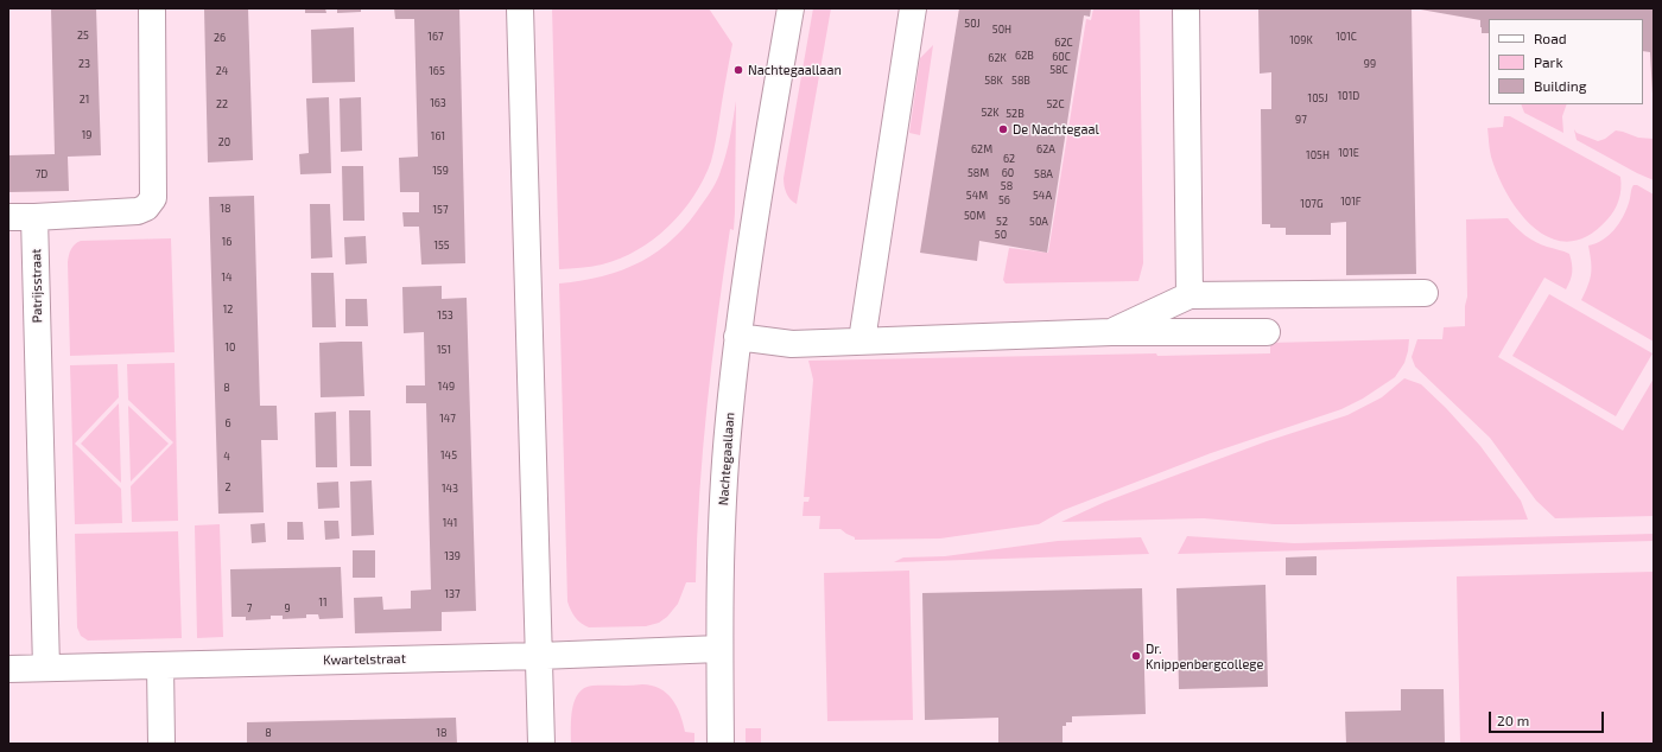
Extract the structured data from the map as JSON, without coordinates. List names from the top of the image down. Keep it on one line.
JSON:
{"streets":{"street":["Patrijsstraat","Nachtegaallaan","Kwartelstraat"]},"crossings":[["Patrijsstraat","Kwartelstraat"],["Nachtegaallaan","Kwartelstraat"]],"places":["Nachtegaallaan","De Nachtegaal","Dr. Knippenbergcollege"],"house_numbers":["50J","50H","25","167","101C","26","109K","62C","62B","60C","62K","23","99","58C","24","165","58K","58B","101D","105J","21","163","22","52C","52K","52B","97","19","161","20","62M","62A","101E","105H","62","159","58M","60","7D","58A","58","54M","54A","56","101F","107G","18","157","50M","52","50A","50","16","155","14","12","153","10","151","149","8","147","6","145","4","2","143","141","139","137","11","7","9","8","18"],"legend":["Road","Park","Building"],"scale_bar":"20 m"}
